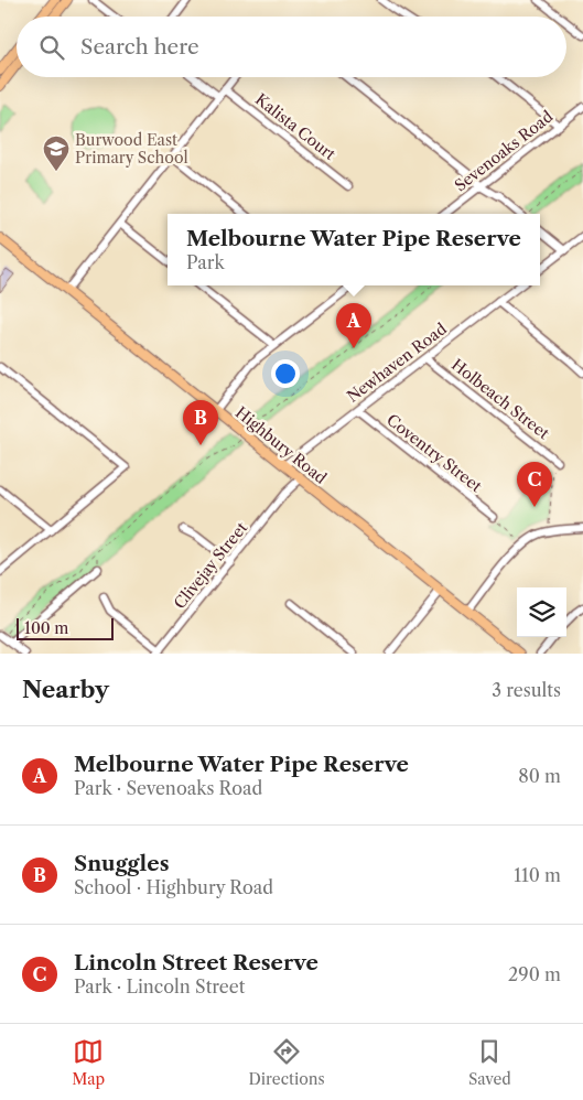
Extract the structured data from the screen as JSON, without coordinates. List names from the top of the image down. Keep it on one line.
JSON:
{"streets":{"main road":["Highbury Road"],"street":["Kalista Court","Sevenoaks Road","Newhaven Road","Holbeach Street","Coventry Street","Clivejay Street"]},"crossings":[["Newhaven Road","Holbeach Street"],["Newhaven Road","Highbury Road"],["Newhaven Road","Coventry Street"],["Highbury Road","Clivejay Street"]],"places":{"school or university":["Burwood East Primary School"]},"scale_bar":"100 m","page":{"search":"Search here","popup":["Melbourne Water Pipe Reserve","Park"],"pins":["A","B","C"],"scale":"100 m","heading":["Nearby","3 results"],"list":[{"mark":"A","name":"Melbourne Water Pipe Reserve","note":"Park · Sevenoaks Road","value":"80 m"},{"mark":"B","name":"Snuggles","note":"School · Highbury Road","value":"110 m"},{"mark":"C","name":"Lincoln Street Reserve","note":"Park · Lincoln Street","value":"290 m"}],"nav":["Map","Directions","Saved"]}}
